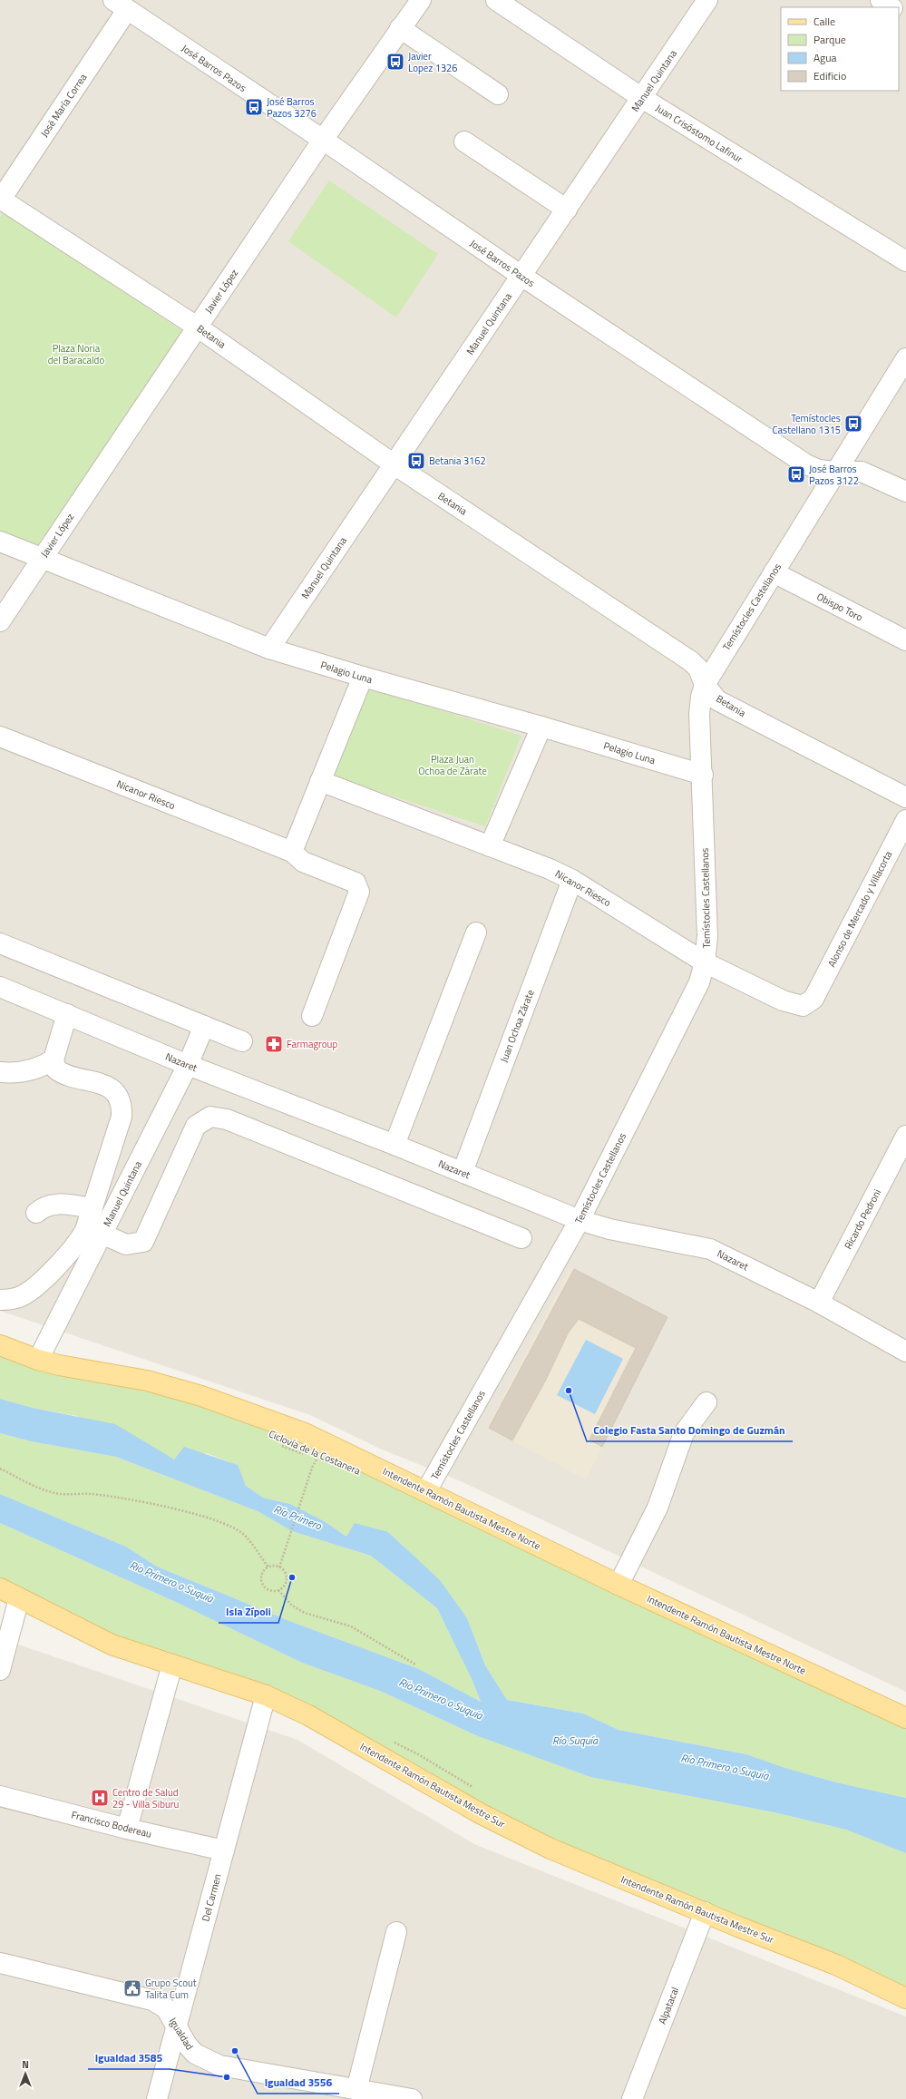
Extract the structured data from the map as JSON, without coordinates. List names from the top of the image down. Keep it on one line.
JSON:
{"streets":{"main road":["Intendente Ramón Bautista Mestre Norte","Intendente Ramón Bautista Mestre Sur"],"street":["José Barros Pazos","Manuel Quintana","José María Correa","Juan Crisóstomo Lafinur","Javier López","Betania","Temístocles Castellanos","Obispo Toro","Pelagio Luna","Nicanor Riesco","Alonso de Mercado y Villacorta","Juan Ochoa Zárate","Nazaret","Ricardo Pedroni","Francisco Bodereau","Del Carmen","Alpatacal","Igualdad"],"path":["Ciclovía de la Costanera"]},"crossings":[["José Barros Pazos","Manuel Quintana"],["José Barros Pazos","José María Correa"],["José Barros Pazos","Javier López"],["José Barros Pazos","Temístocles Castellanos"],["Manuel Quintana","Juan Crisóstomo Lafinur"],["Manuel Quintana","Betania"],["Manuel Quintana","Pelagio Luna"],["Manuel Quintana","Nazaret"],["Manuel Quintana","Intendente Ramón Bautista Mestre Norte"],["José María Correa","Betania"],["Javier López","Betania"],["Javier López","Pelagio Luna"],["Betania","Temístocles Castellanos"],["Temístocles Castellanos","Obispo Toro"],["Temístocles Castellanos","Pelagio Luna"],["Temístocles Castellanos","Nicanor Riesco"],["Temístocles Castellanos","Nazaret"],["Temístocles Castellanos","Intendente Ramón Bautista Mestre Norte"],["Nicanor Riesco","Alonso de Mercado y Villacorta"],["Nicanor Riesco","Juan Ochoa Zárate"],["Juan Ochoa Zárate","Nazaret"],["Nazaret","Ricardo Pedroni"],["Intendente Ramón Bautista Mestre Sur","Del Carmen"],["Intendente Ramón Bautista Mestre Sur","Alpatacal"],["Francisco Bodereau","Del Carmen"],["Del Carmen","Igualdad"]],"water":["Río Primero","Río Primero o Suquía","Río Suquía"],"parks":["Plaza Noria del Baracaldo","Plaza Juan Ochoa de Zárate"],"places":{"bus stop":["Javier Lopez 1326","José Barros Pazos 3276","Temístocles Castellano 1315","Betania 3162","José Barros Pazos 3122"],"pharmacy":["Farmagroup"],"other":["Colegio Fasta Santo Domingo de Guzmán","Isla Zípoli","Igualdad 3556","Igualdad 3585"],"hospital":["Centro de Salud 29 - Villa Siburu"],"public building":["Grupo Scout Talita Cum"]},"legend":["Calle","Parque","Agua","Edificio"],"north":"top"}
